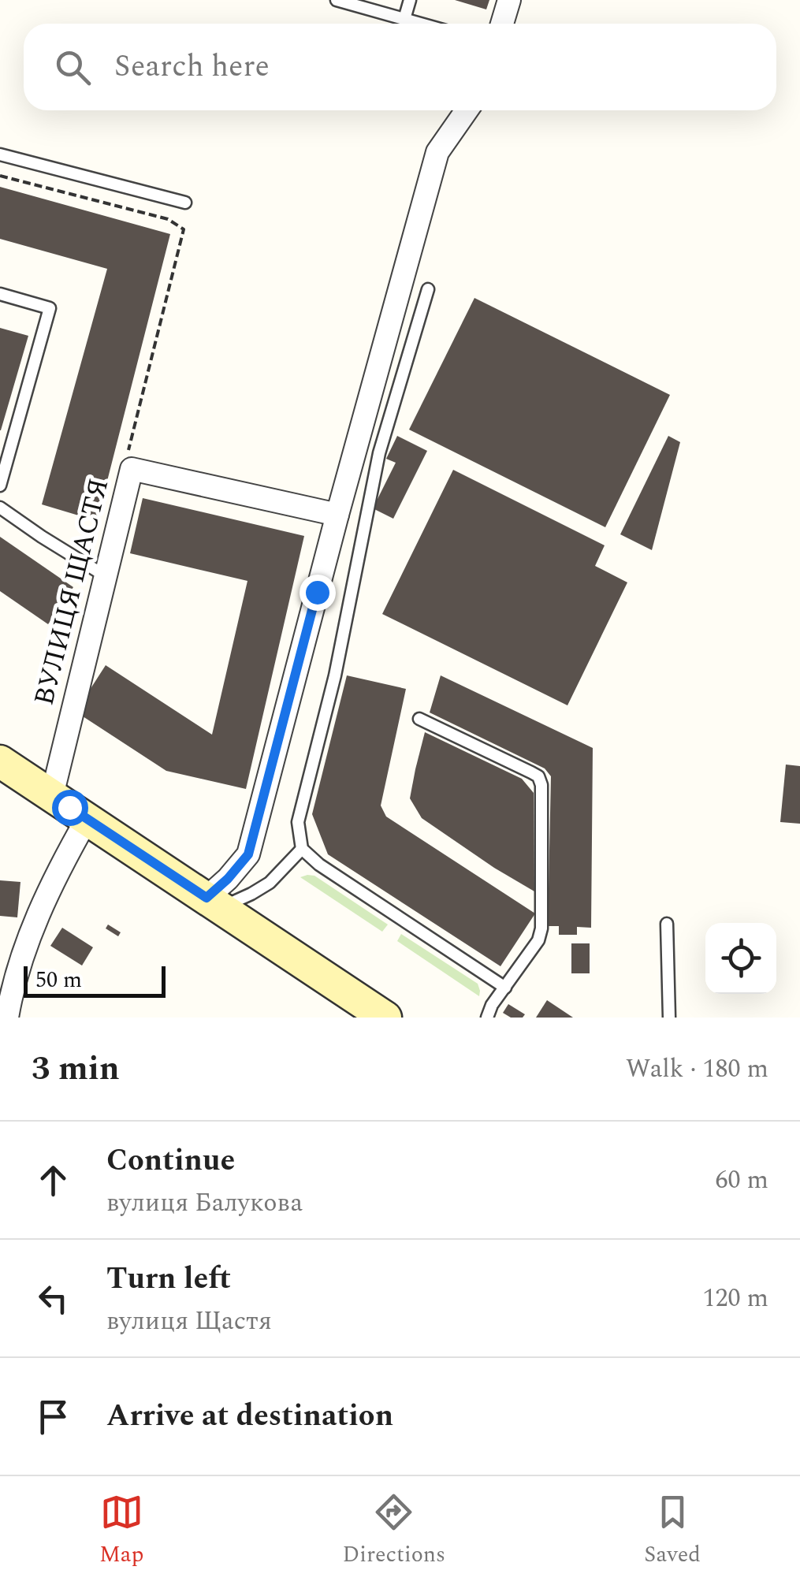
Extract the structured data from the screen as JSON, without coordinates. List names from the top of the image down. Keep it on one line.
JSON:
{"streets":{"street":["ВУЛИЦЯ ЩАСТЯ"]},"scale_bar":"50 m","page":{"search":"Search here","scale":"50 m","heading":["3 min","Walk · 180 m"],"list":[["Continue","вулиця Балукова","60 m"],["Turn left","вулиця Щастя","120 m"],"Arrive at destination"],"nav":["Map","Directions","Saved"]}}
